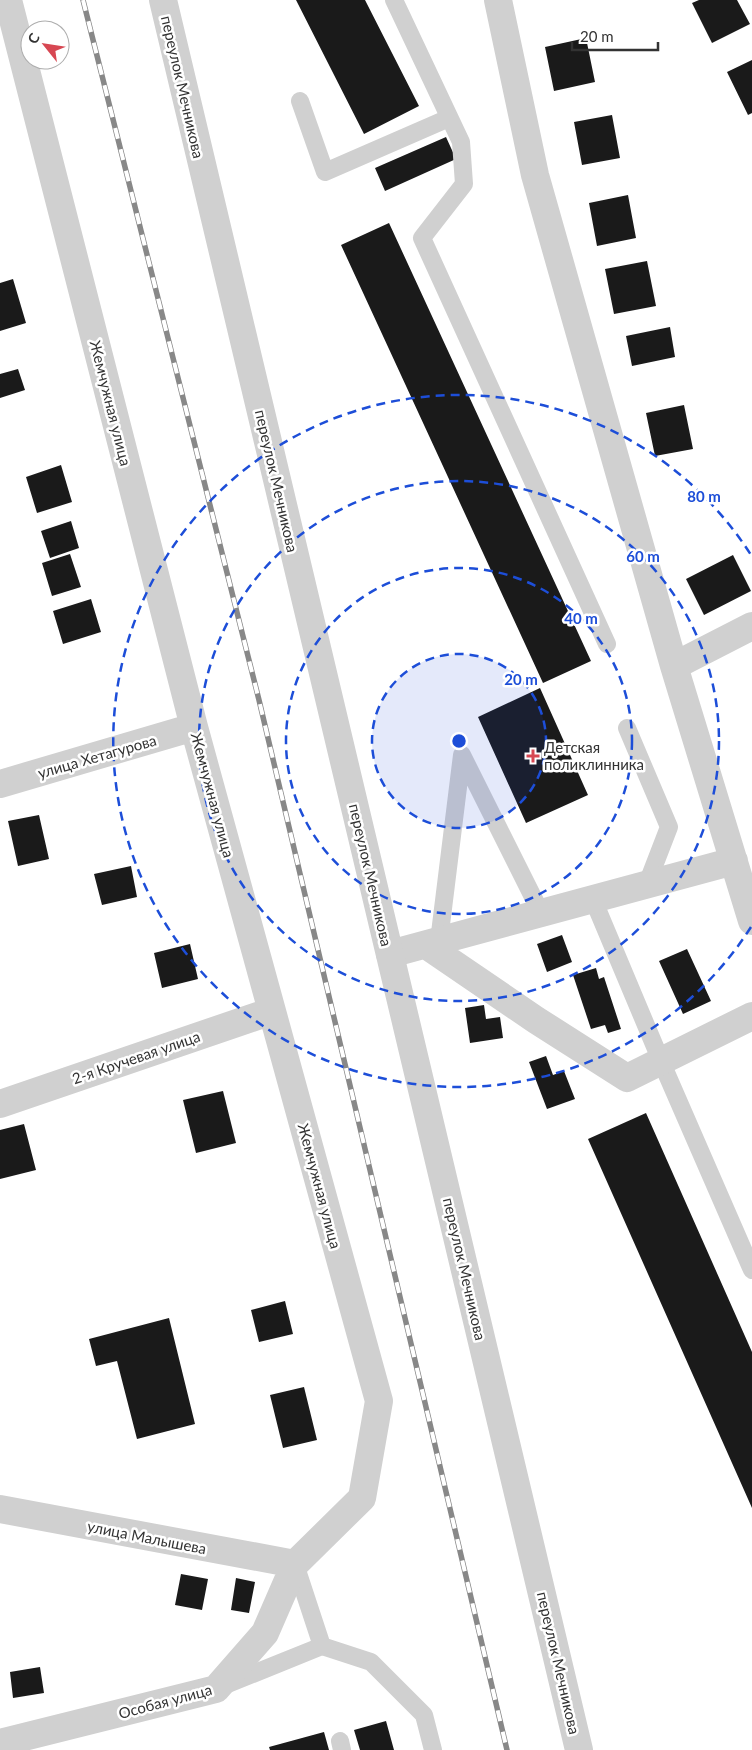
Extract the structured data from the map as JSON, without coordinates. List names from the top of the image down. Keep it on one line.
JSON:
{"streets":{"street":["переулок Мечникова","Жемчужная улица","улица Хетагурова","2-я Кручевая улица","улица Малышева","Особая улица"]},"crossings":[["Жемчужная улица","улица Хетагурова"],["Жемчужная улица","2-я Кручевая улица"],["Жемчужная улица","улица Малышева"],["Жемчужная улица","Особая улица"],["улица Малышева","Особая улица"]],"places":{"health":["Детская поликлинника"]},"scale_bar":"20 m","north":"top left","rings":["80 m","60 m","40 m","20 m"]}
